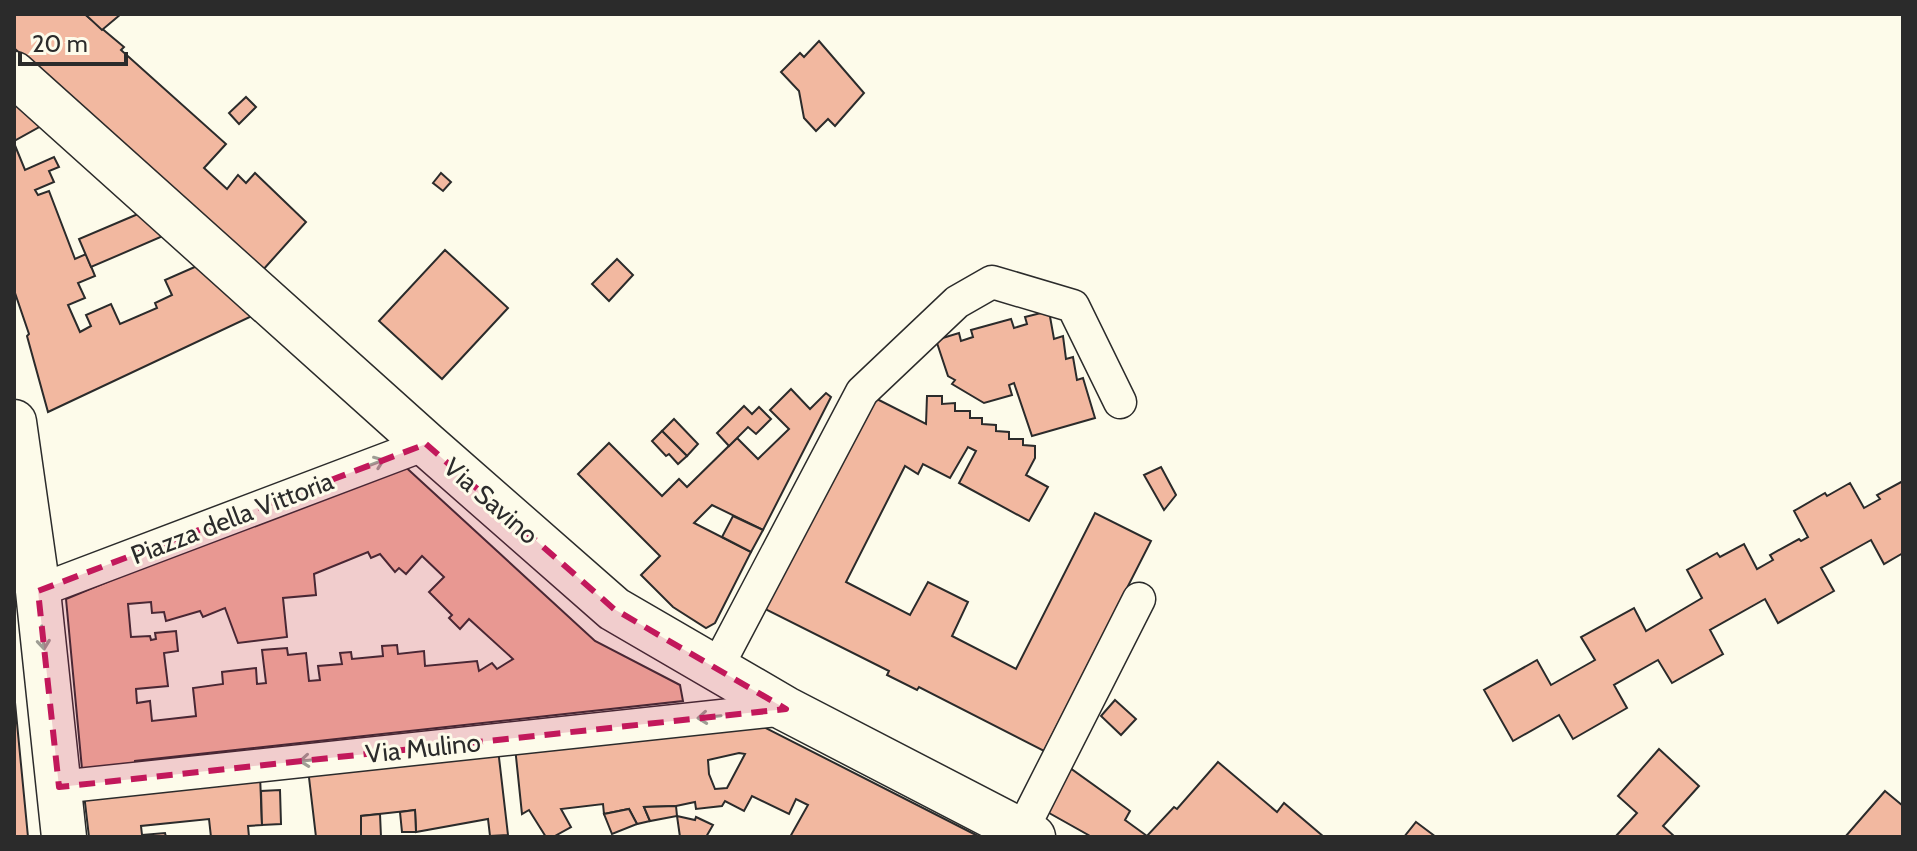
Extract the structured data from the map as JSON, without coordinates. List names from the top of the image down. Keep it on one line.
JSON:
{"streets":{"street":["Via Savino","Piazza della Vittoria","Via Mulino"]},"crossings":[["Via Savino","Piazza della Vittoria"],["Via Savino","Via Mulino"]],"one_way":["Piazza della Vittoria","Via Mulino"],"scale_bar":"20 m"}
